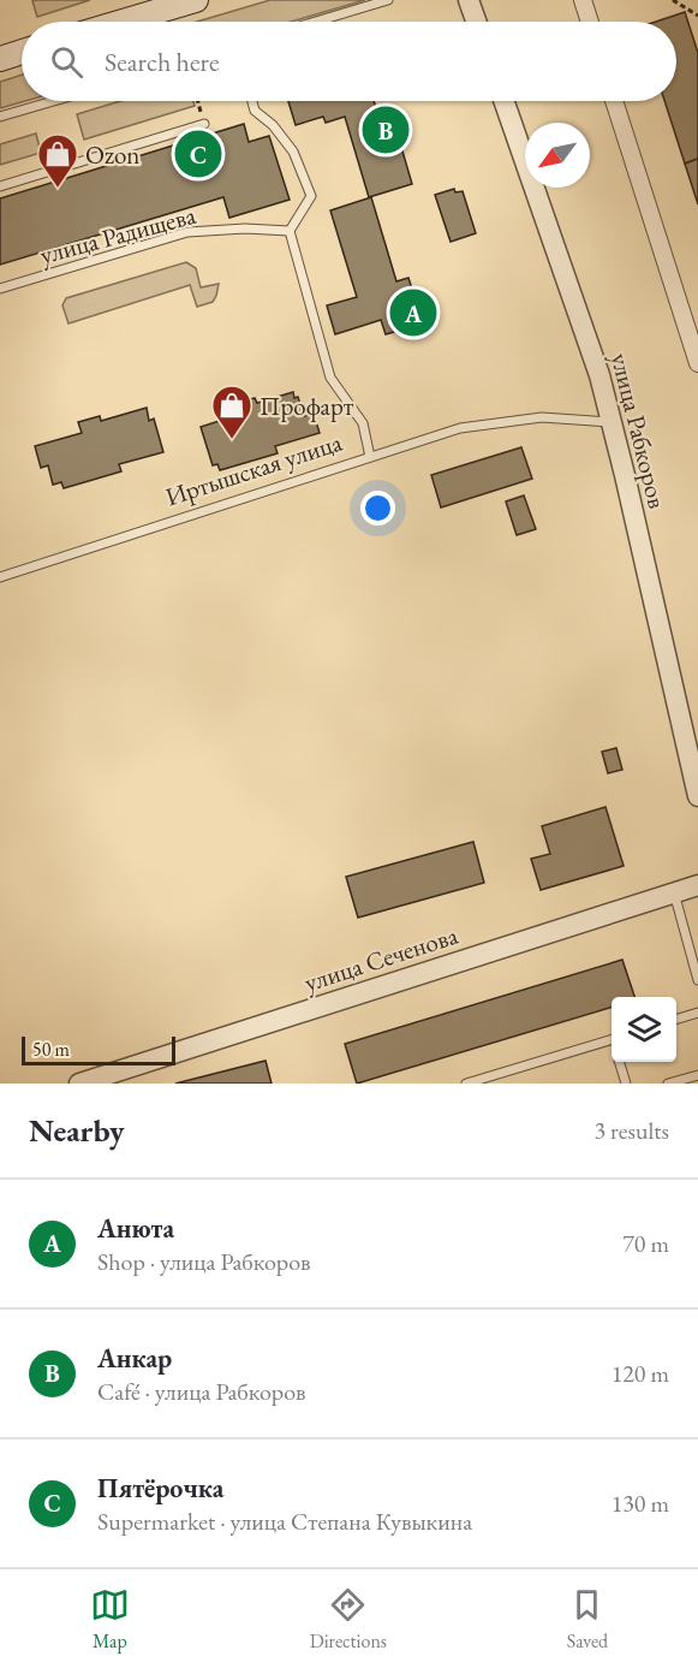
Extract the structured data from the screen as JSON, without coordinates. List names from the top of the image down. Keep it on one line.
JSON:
{"streets":{"street":["улица Рабкоров","улица Сеченова"],"lane":["улица Радищева","Иртышская улица"]},"crossings":[["улица Рабкоров","Иртышская улица"]],"places":{"shop":["Ozon","Профарт"]},"scale_bar":"50 m","north":"bottom left","page":{"search":"Search here","pins":["B","C","A"],"scale":"50 m","heading":["Nearby","3 results"],"list":[{"mark":"A","name":"Анюта","note":"Shop · улица Рабкоров","value":"70 m"},{"mark":"B","name":"Анкар","note":"Café · улица Рабкоров","value":"120 m"},{"mark":"C","name":"Пятёрочка","note":"Supermarket · улица Степана Кувыкина","value":"130 m"}],"nav":["Map","Directions","Saved"]}}
